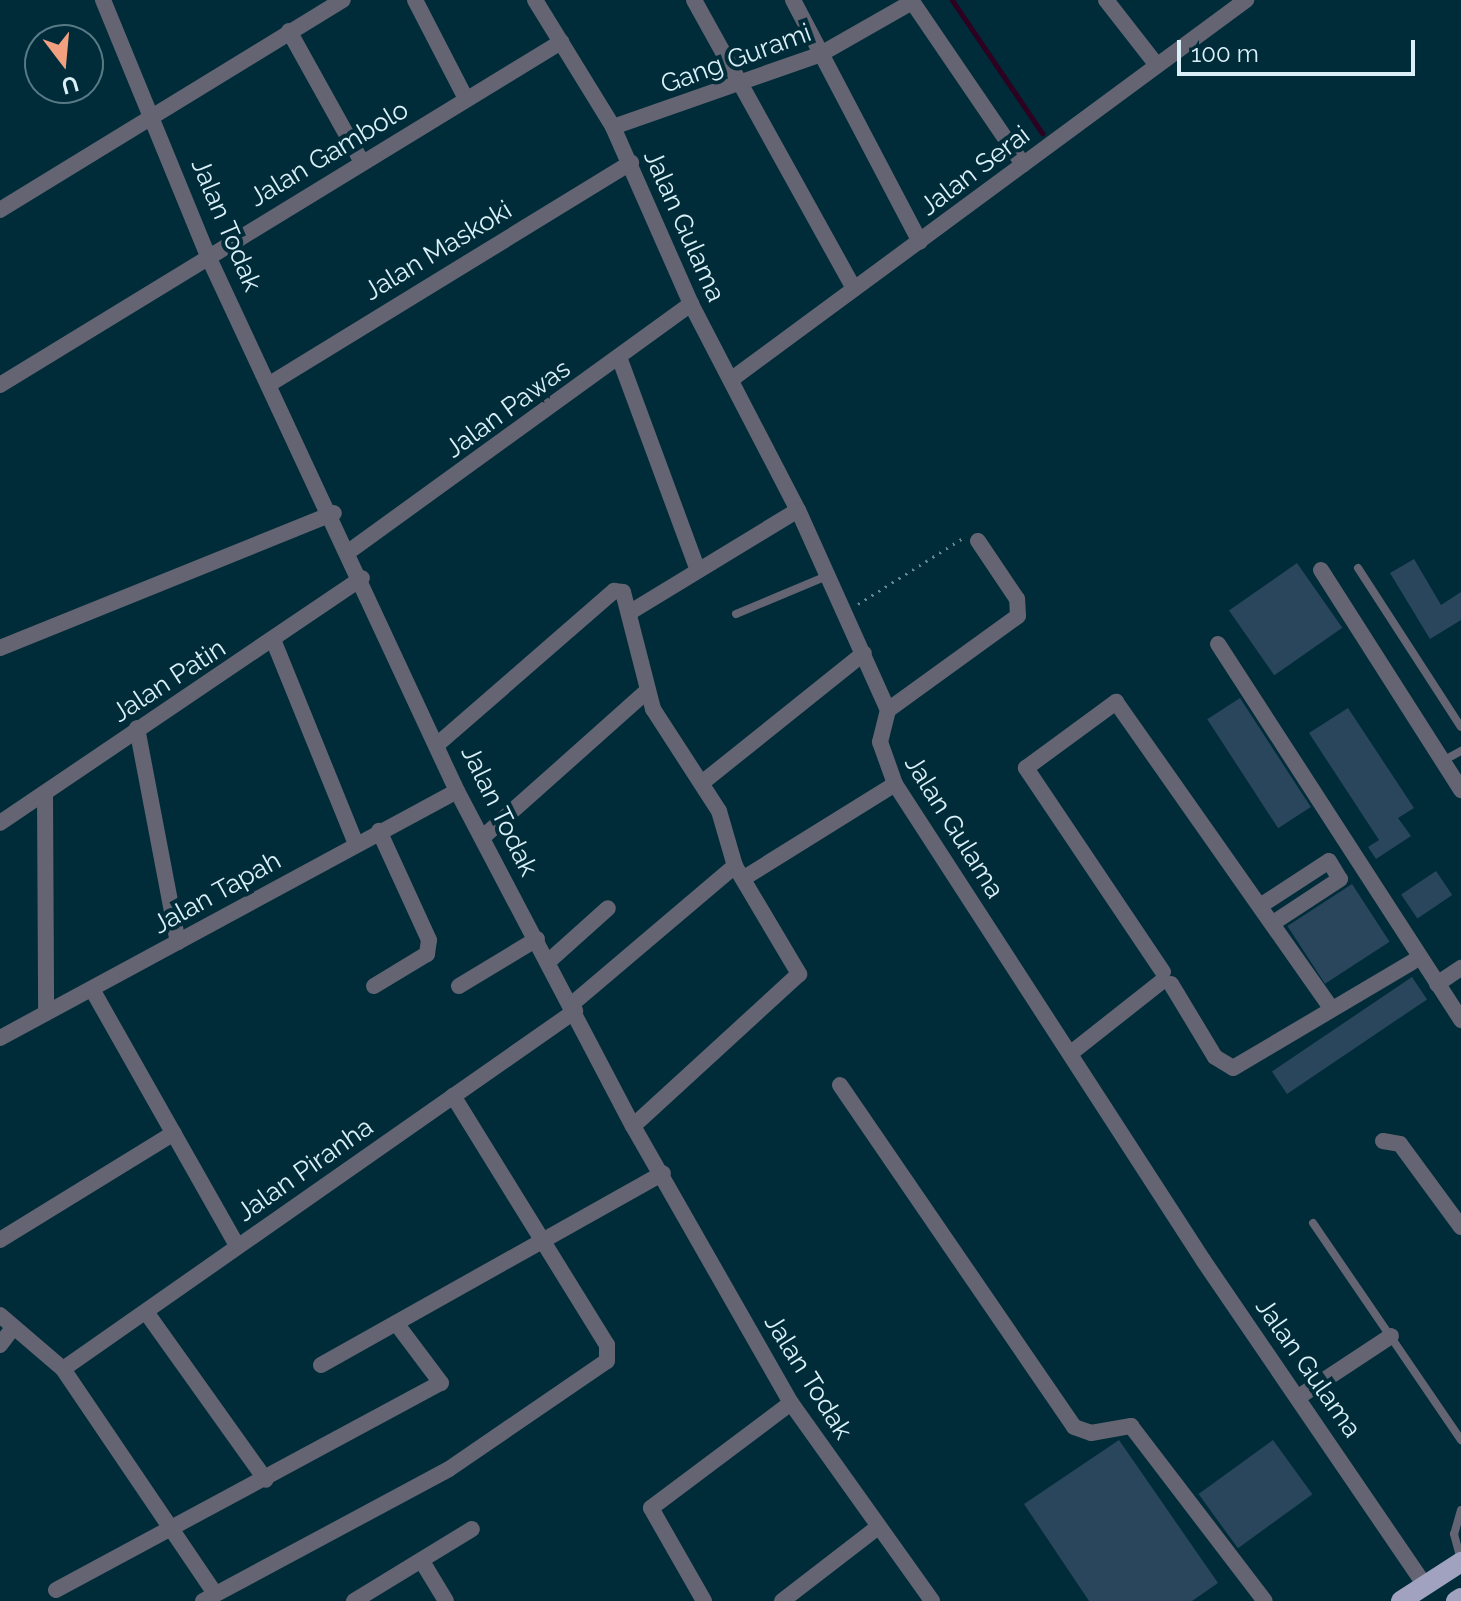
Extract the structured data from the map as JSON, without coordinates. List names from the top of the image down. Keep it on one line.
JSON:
{"streets":{"street":["Gang Gurami","Jalan Gambolo","Jalan Serai","Jalan Todak","Jalan Gulama","Jalan Maskoki","Jalan Pawas","Jalan Patin","Jalan Tapah","Jalan Piranha"]},"crossings":[["Gang Gurami","Jalan Gulama"],["Jalan Gambolo","Jalan Todak"],["Jalan Gambolo","Jalan Gulama"],["Jalan Serai","Jalan Gulama"],["Jalan Todak","Jalan Maskoki"],["Jalan Todak","Jalan Pawas"],["Jalan Todak","Jalan Patin"],["Jalan Todak","Jalan Tapah"],["Jalan Todak","Jalan Piranha"],["Jalan Gulama","Jalan Maskoki"],["Jalan Gulama","Jalan Pawas"],["Jalan Gulama","Jalan Piranha"]],"scale_bar":"100 m","north":"bottom"}
